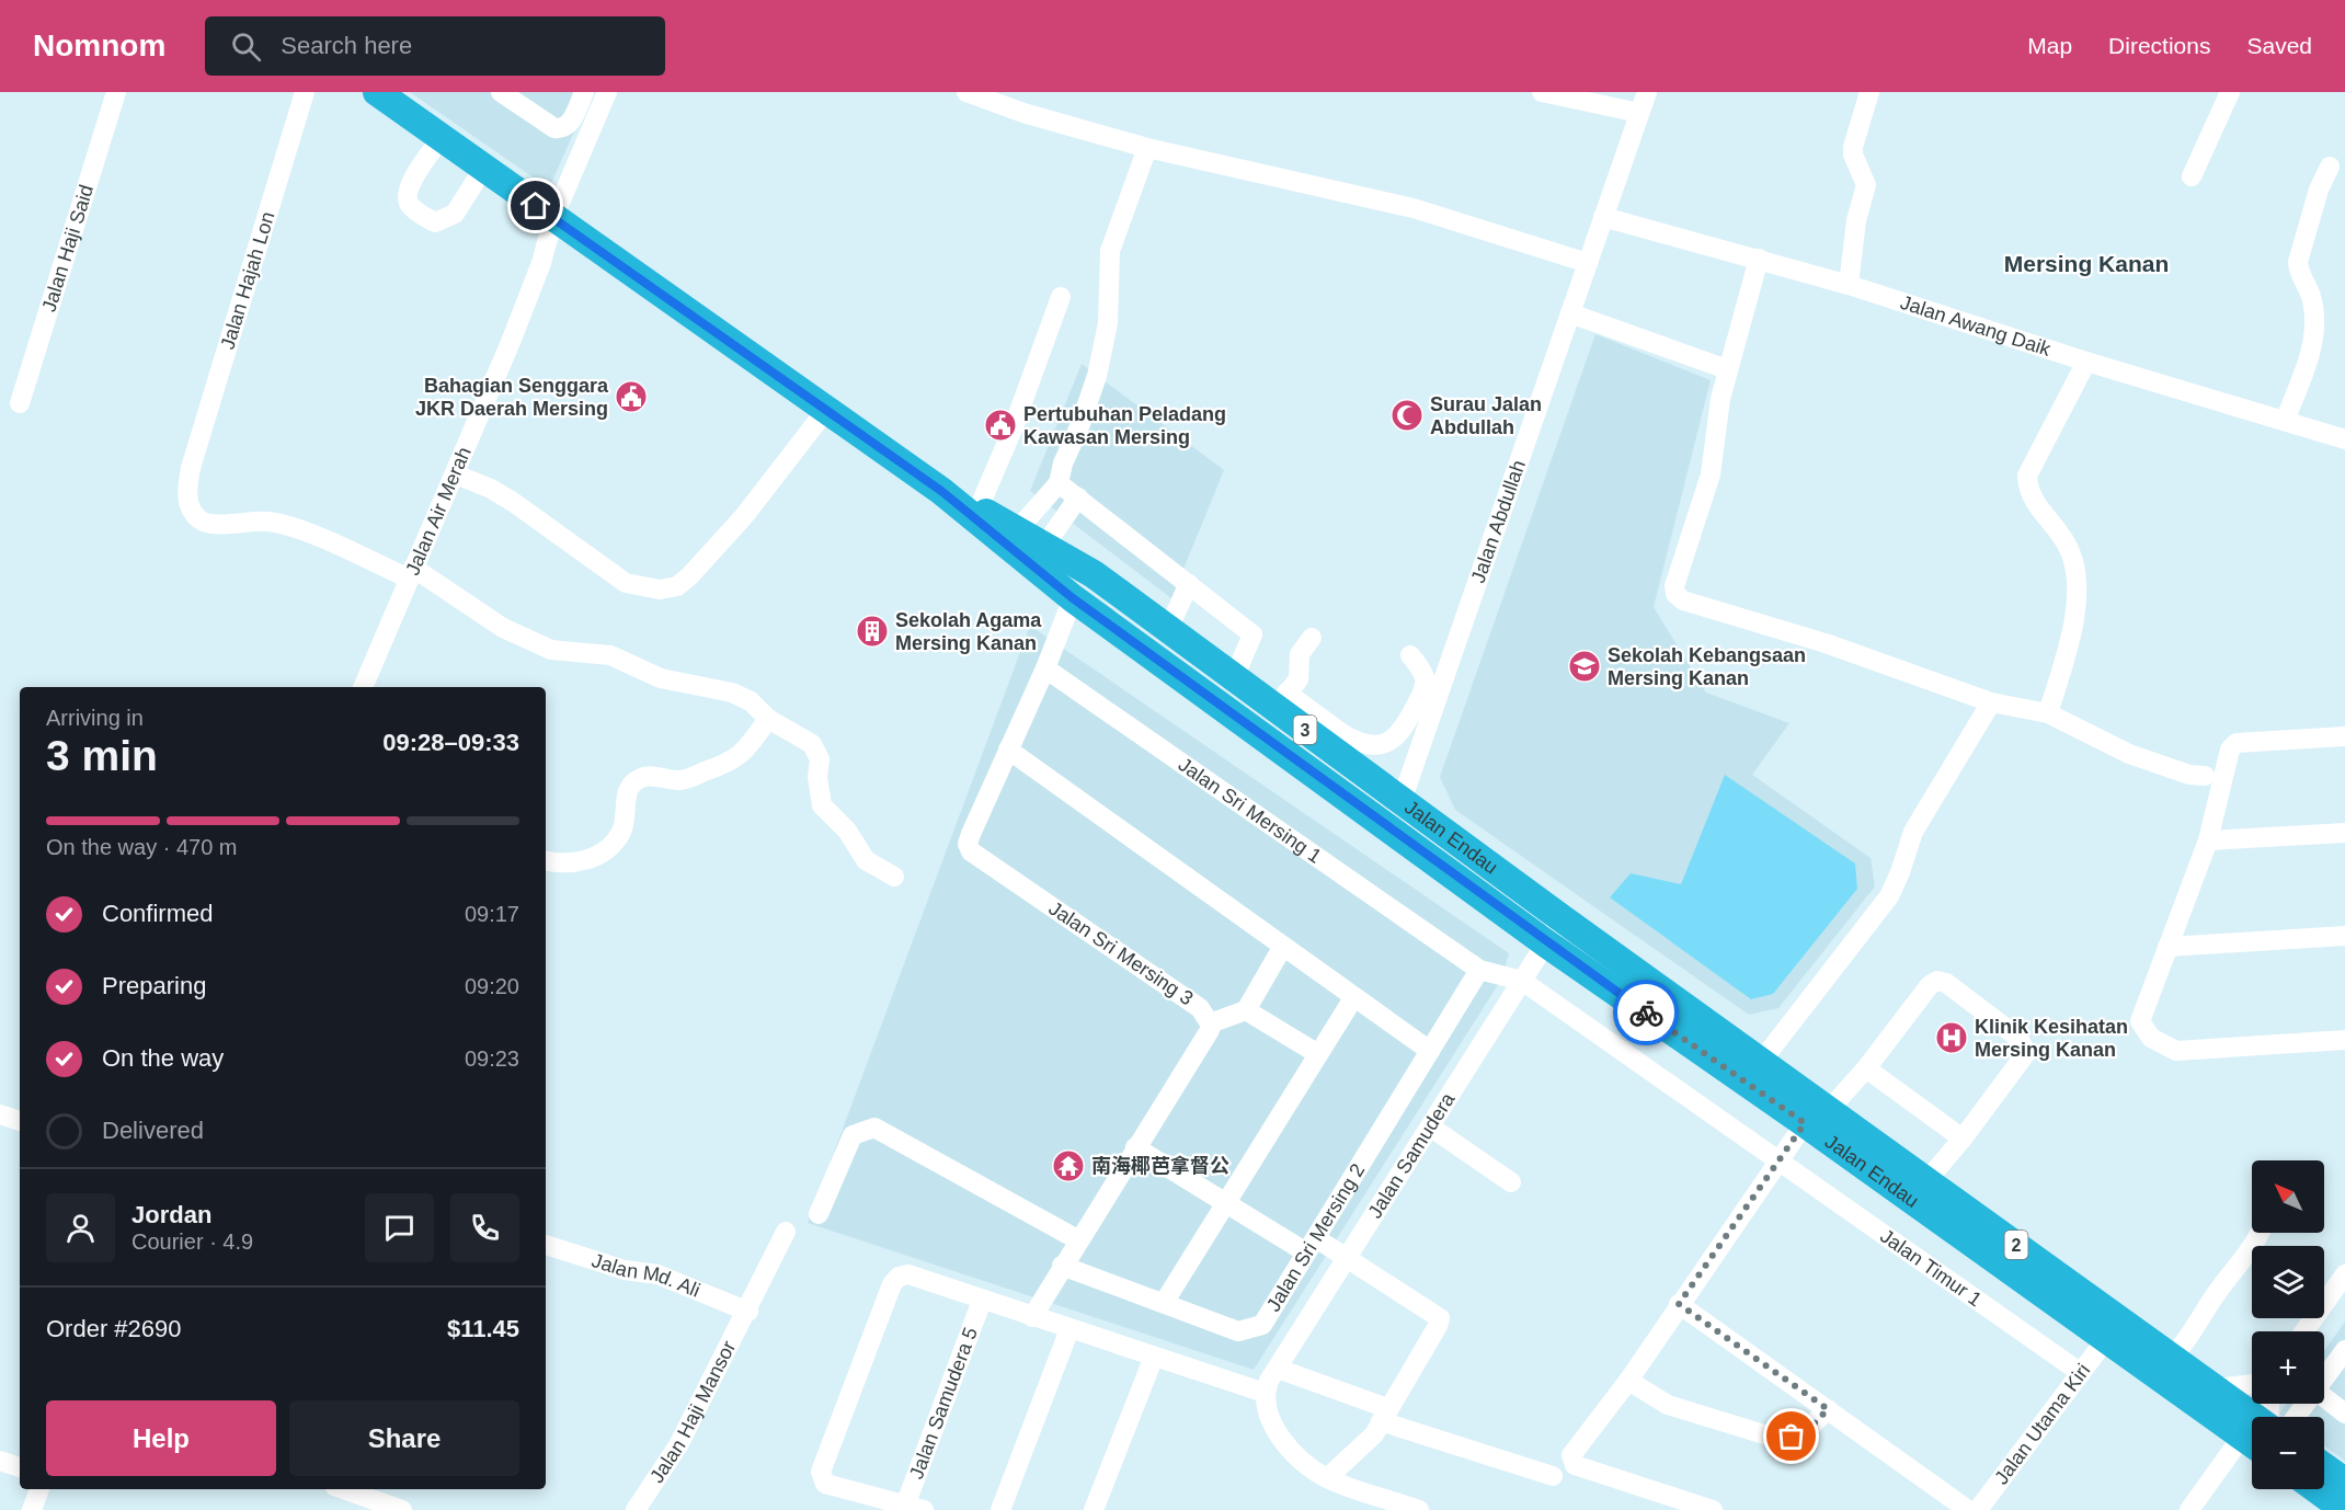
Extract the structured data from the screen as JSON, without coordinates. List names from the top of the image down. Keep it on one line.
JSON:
{"streets":{"highway":["3","Jalan Endau","2"],"street":["Jalan Haji Said","Jalan Hajah Lon","Jalan Awang Daik","Jalan Air Merah","Jalan Abdullah","Jalan Sri Mersing 1","Jalan Sri Mersing 3","Jalan Samudera","Jalan Sri Mersing 2","Jalan Timur 1","Jalan Md. Ali","Jalan Samudera 5","Jalan Haji Mansor","Jalan Utama Kiri"]},"crossings":[["Jalan Hajah Lon","Jalan Air Merah"],["Jalan Awang Daik","Jalan Abdullah"],["Jalan Air Merah","Jalan Endau"],["Jalan Abdullah","Jalan Endau"],["Jalan Sri Mersing 1","Jalan Samudera"],["Jalan Sri Mersing 1","Jalan Sri Mersing 2"],["Jalan Sri Mersing 1","Jalan Timur 1"],["Jalan Endau","Jalan Samudera"],["Jalan Endau","Jalan Utama Kiri"],["Jalan Sri Mersing 3","Jalan Sri Mersing 2"],["Jalan Samudera","Jalan Timur 1"],["Jalan Timur 1","Jalan Utama Kiri"],["Jalan Md. Ali","Jalan Haji Mansor"]],"districts":["Mersing Kanan"],"places":{"public building":["Bahagian Senggara JKR Daerah Mersing","Pertubuhan Peladang Kawasan Mersing"],"mosque":["Surau Jalan Abdullah"],"building":["Sekolah Agama Mersing Kanan"],"school or university":["Sekolah Kebangsaan Mersing Kanan"],"hospital":["Klinik Kesihatan Mersing Kanan"],"temple":["南海椰芭拿督公"]},"north":"top left","page":{"header":"Nomnom","search":"Search here","nav":["Map","Directions","Saved"],"heading":["3 min","Arriving in","09:28–09:33"],"panel":["Jordan","Courier · 4.9","Order #2690","$11.45"],"bar":"On the way · 470 m","list":[["Confirmed","09:17"],["Preparing","09:20"],["On the way","09:23"],"Delivered"],"map_buttons":["+","−"],"buttons":["Help","Share"]}}
